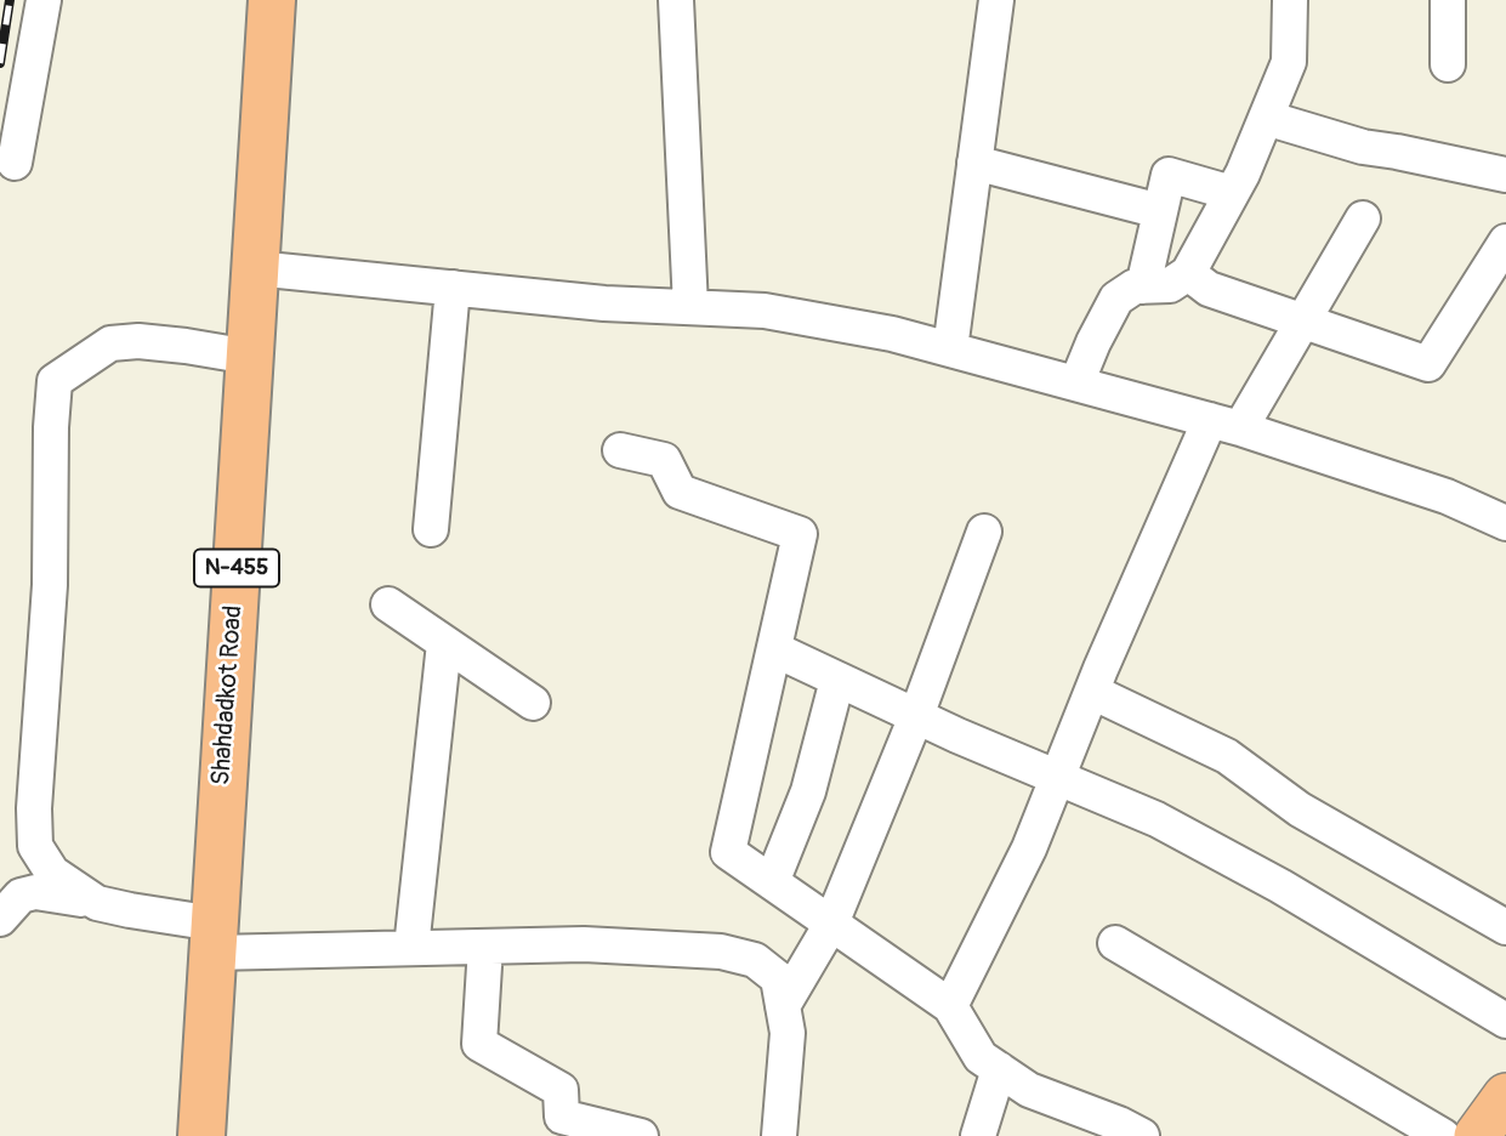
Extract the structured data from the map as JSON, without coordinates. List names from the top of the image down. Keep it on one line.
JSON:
{"streets":{"highway":["N-455","Shahdadkot Road"]}}
